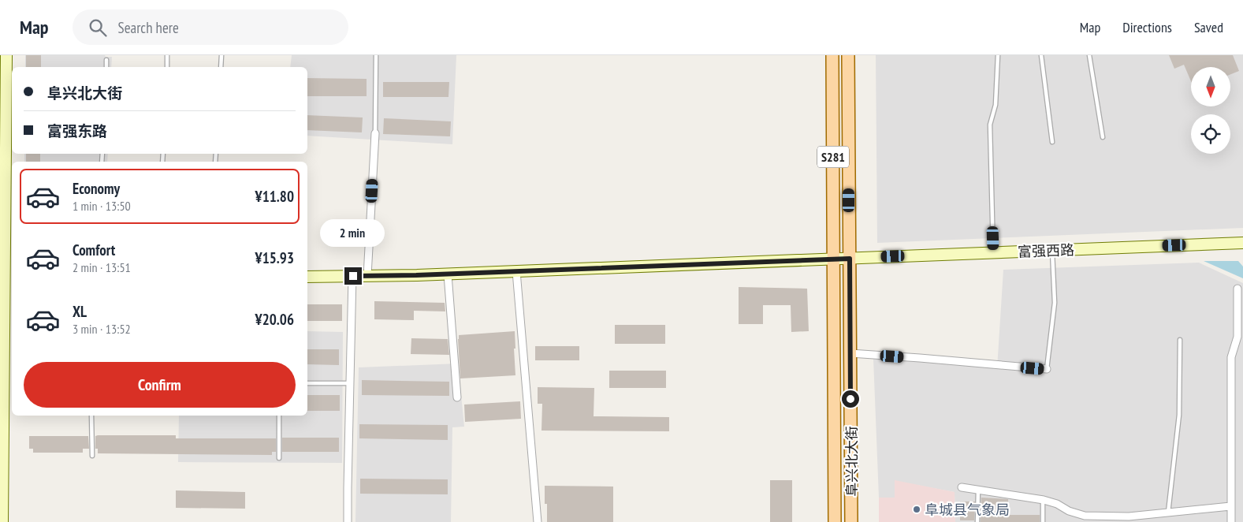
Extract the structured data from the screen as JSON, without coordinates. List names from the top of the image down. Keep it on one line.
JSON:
{"streets":{"main road":["S281","阜兴北大街"],"street":["富强西路"]},"crossings":[["S281","富强西路"],["S281","阜兴北大街"],["富强西路","阜兴北大街"]],"places":["阜城县气象局"],"north":"bottom","page":{"header":"Map","search":"Search here","nav":["Map","Directions","Saved"],"banner":["阜兴北大街","富强东路"],"list":[{"name":"Economy","note":"1 min · 13:50","value":"¥11.80"},{"name":"Comfort","note":"2 min · 13:51","value":"¥15.93"},{"name":"XL","note":"3 min · 13:52","value":"¥20.06"}],"bubble":"2 min","buttons":"Confirm"}}
